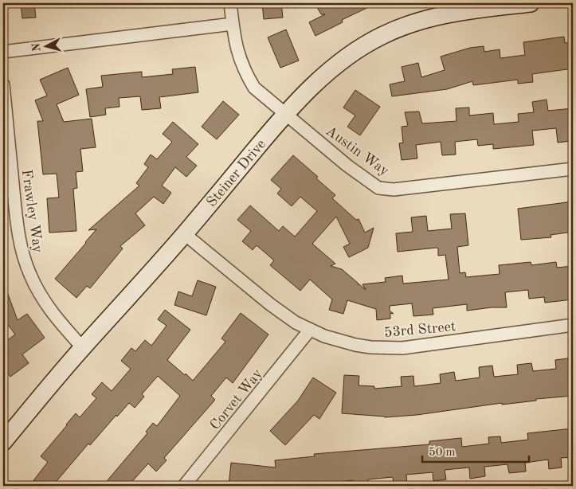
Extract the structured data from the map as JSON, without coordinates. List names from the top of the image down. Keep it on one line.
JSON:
{"streets":{"street":["Austin Way","Steiner Drive","Frawley Way","53rd Street","Corvet Way"]},"crossings":[["Austin Way","Steiner Drive"],["Steiner Drive","Frawley Way"],["Steiner Drive","53rd Street"],["53rd Street","Corvet Way"]],"scale_bar":"50 m","north":"left"}
